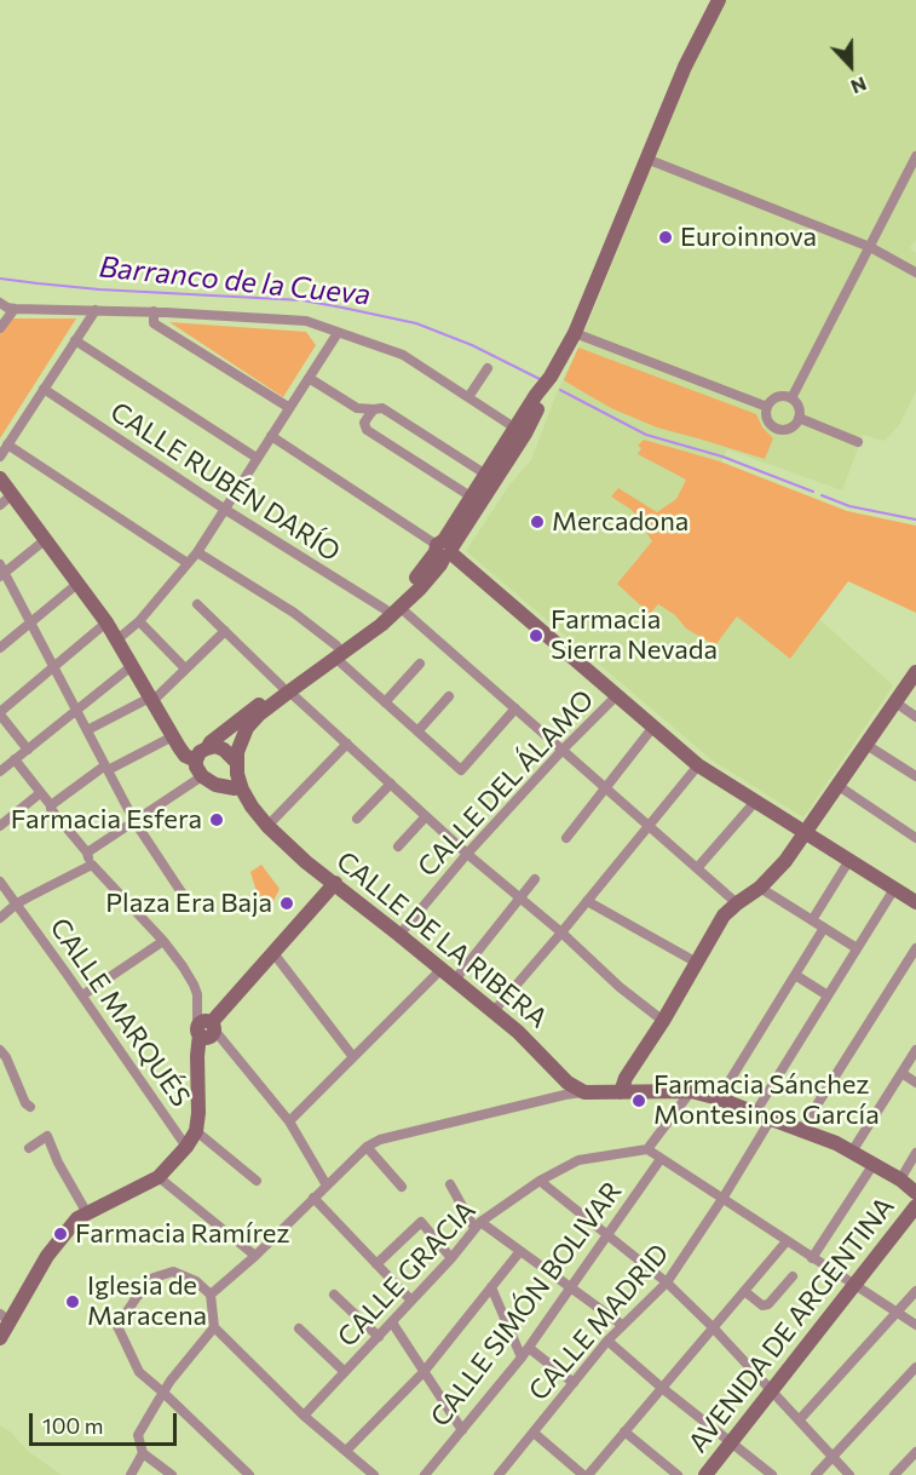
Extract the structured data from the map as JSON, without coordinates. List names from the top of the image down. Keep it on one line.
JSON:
{"streets":{"street":["CALLE RUBÉN DARÍO","CALLE DEL ÁLAMO","CALLE DE LA RIBERA","CALLE MARQUÉS","CALLE GRACIA","CALLE SIMÓN BOLIVAR","CALLE MADRID","AVENIDA DE ARGENTINA"]},"crossings":[["CALLE RUBÉN DARÍO","CALLE DEL ÁLAMO"],["CALLE DEL ÁLAMO","CALLE DE LA RIBERA"]],"water":["Barranco de la Cueva"],"places":["Euroinnova","Mercadona","Farmacia Sierra Nevada","Farmacia Esfera","Plaza Era Baja","Farmacia Sánchez Montesinos García","Farmacia Ramírez","Iglesia de Maracena"],"scale_bar":"100 m","north":"bottom"}
